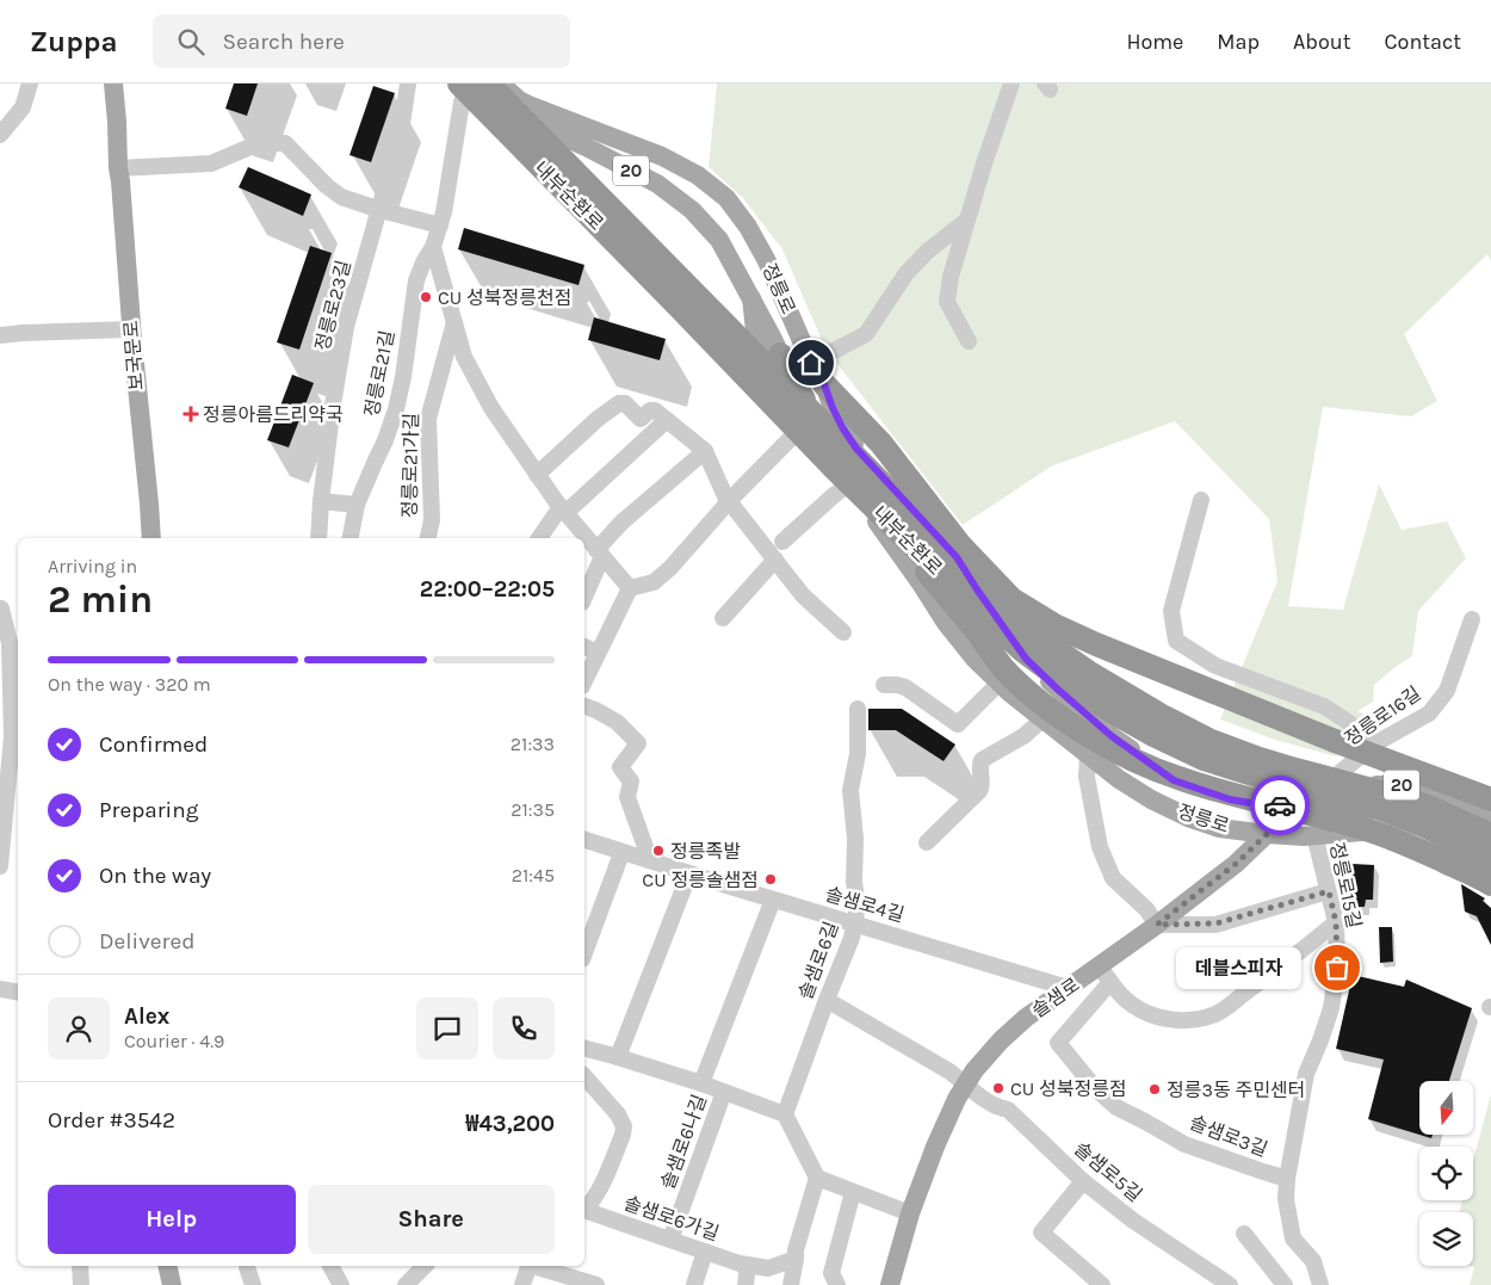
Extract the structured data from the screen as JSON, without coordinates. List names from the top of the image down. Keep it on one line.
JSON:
{"streets":{"highway":["내부순환로"],"main road":["20","정릉로","보국문로","솔샘로"],"street":["정릉로23길","정릉로21길","정릉로21가길","정릉로16길","정릉로15길","솔샘로4길","솔샘로6길","솔샘로3길","솔샘로6나길","솔샘로5길","솔샘로6가길"]},"crossings":[["정릉로","정릉로16길"],["정릉로","정릉로15길"],["정릉로","솔샘로"],["정릉로15길","솔샘로3길"],["솔샘로4길","솔샘로6길"],["솔샘로4길","솔샘로"],["솔샘로","솔샘로3길"],["솔샘로","솔샘로5길"],["솔샘로6나길","솔샘로6가길"]],"places":{"other":["CU 성북정릉천점","정릉족발","CU 정릉솔샘점","데블스피자","CU 성북정릉점","정릉3동 주민센터"],"health":["정릉아름드리약국"]},"north":"bottom","page":{"header":"Zuppa","search":"Search here","nav":["Home","Map","About","Contact"],"heading":["2 min","Arriving in","22:00–22:05"],"panel":["Alex","Courier · 4.9","Order #3542","₩43,200"],"bar":"On the way · 320 m","list":[["Confirmed","21:33"],["Preparing","21:35"],["On the way","21:45"],"Delivered"],"bubble":"데블스피자","buttons":["Help","Share"]}}
